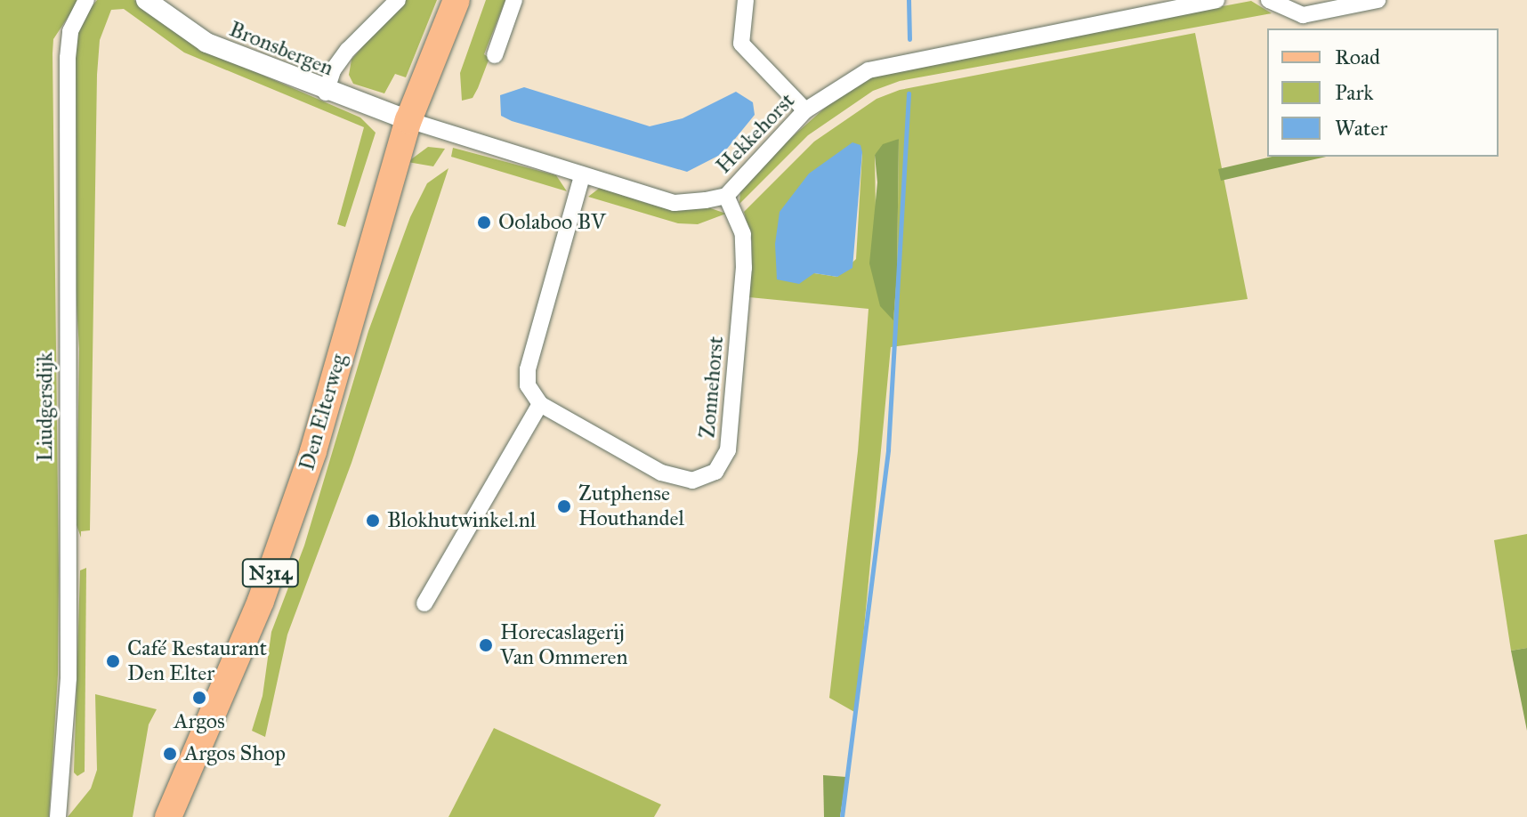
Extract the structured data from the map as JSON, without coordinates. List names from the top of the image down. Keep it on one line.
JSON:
{"streets":{"main road":["Den Elterweg","N314"],"street":["Bronsbergen","Hekkehorst","Zonnehorst","Liudgersdijk"]},"crossings":[["Bronsbergen","Hekkehorst"],["Bronsbergen","Den Elterweg"],["Hekkehorst","Zonnehorst"],["Hekkehorst","Den Elterweg"]],"places":["Oolaboo BV","Zutphense Houthandel","Blokhutwinkel.nl","Horecaslagerij Van Ommeren","Café Restaurant Den Elter","Argos","Argos Shop"],"legend":["Road","Park","Water"]}
